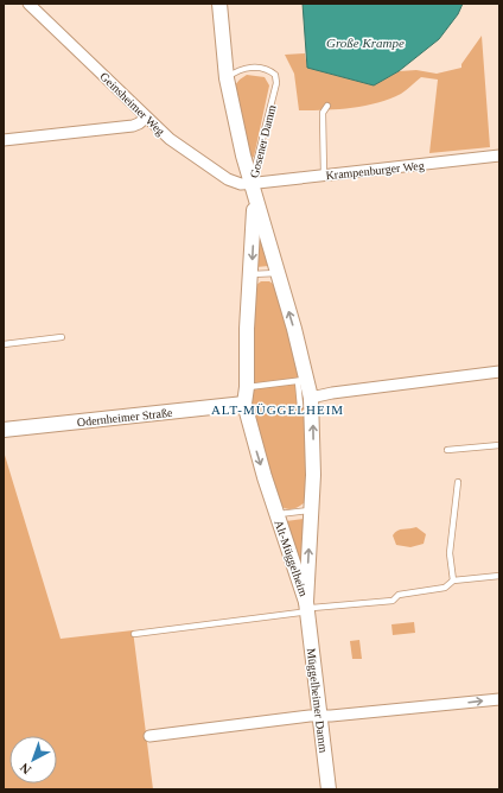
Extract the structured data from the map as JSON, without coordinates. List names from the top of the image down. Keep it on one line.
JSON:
{"streets":{"main road":["Gosener Damm","Odernheimer Straße","Alt-Müggelheim","Müggelheimer Damm"],"street":["Geinsheimer Weg","Krampenburger Weg"]},"crossings":[["Geinsheimer Weg","Gosener Damm"],["Geinsheimer Weg","Krampenburger Weg"],["Geinsheimer Weg","Alt-Müggelheim"],["Gosener Damm","Krampenburger Weg"],["Gosener Damm","Alt-Müggelheim"],["Krampenburger Weg","Alt-Müggelheim"],["Odernheimer Straße","Alt-Müggelheim"],["Alt-Müggelheim","Müggelheimer Damm"]],"districts":["ALT-MÜGGELHEIM"],"water":["Große Krampe"],"north":"bottom left"}
